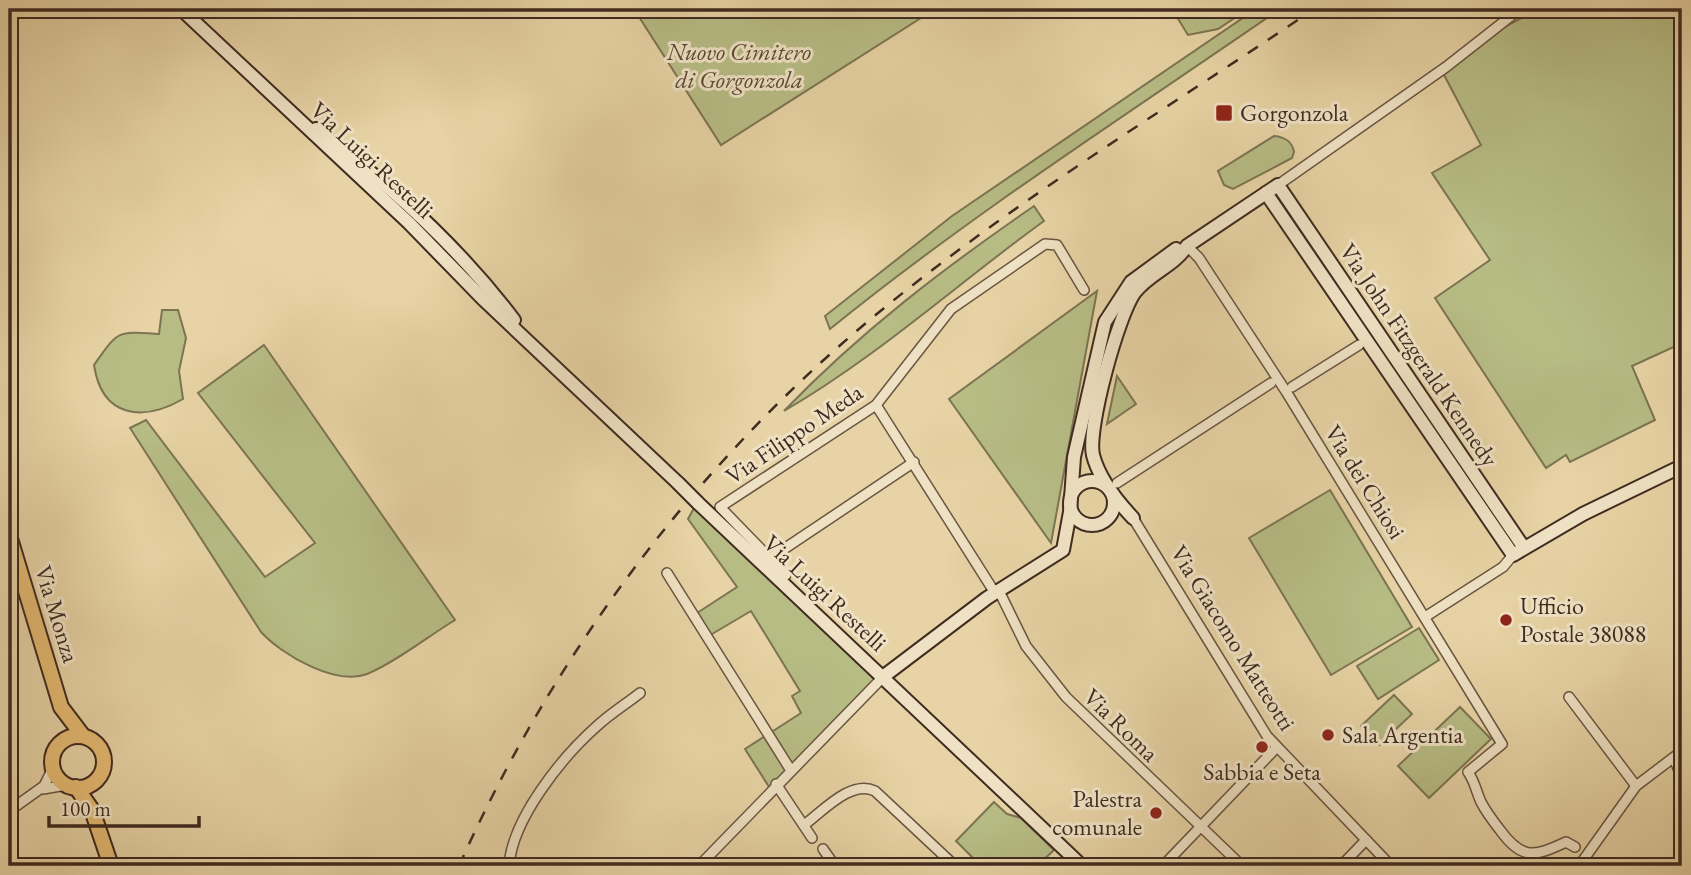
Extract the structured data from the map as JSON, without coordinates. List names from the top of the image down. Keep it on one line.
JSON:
{"streets":{"main road":["Via Monza"],"street":["Via Luigi Restelli","Via John Fitzgerald Kennedy","Via Filippo Meda","Via dei Chiosi","Via Giacomo Matteotti","Via Roma"]},"crossings":[["Via Luigi Restelli","Via Filippo Meda"],["Via Filippo Meda","Via Roma"]],"parks":["Nuovo Cimitero di Gorgonzola"],"places":{"transit":["Gorgonzola"],"other":["Ufficio Postale 38088","Sala Argentia","Sabbia e Seta","Palestra comunale"]},"scale_bar":"100 m"}
